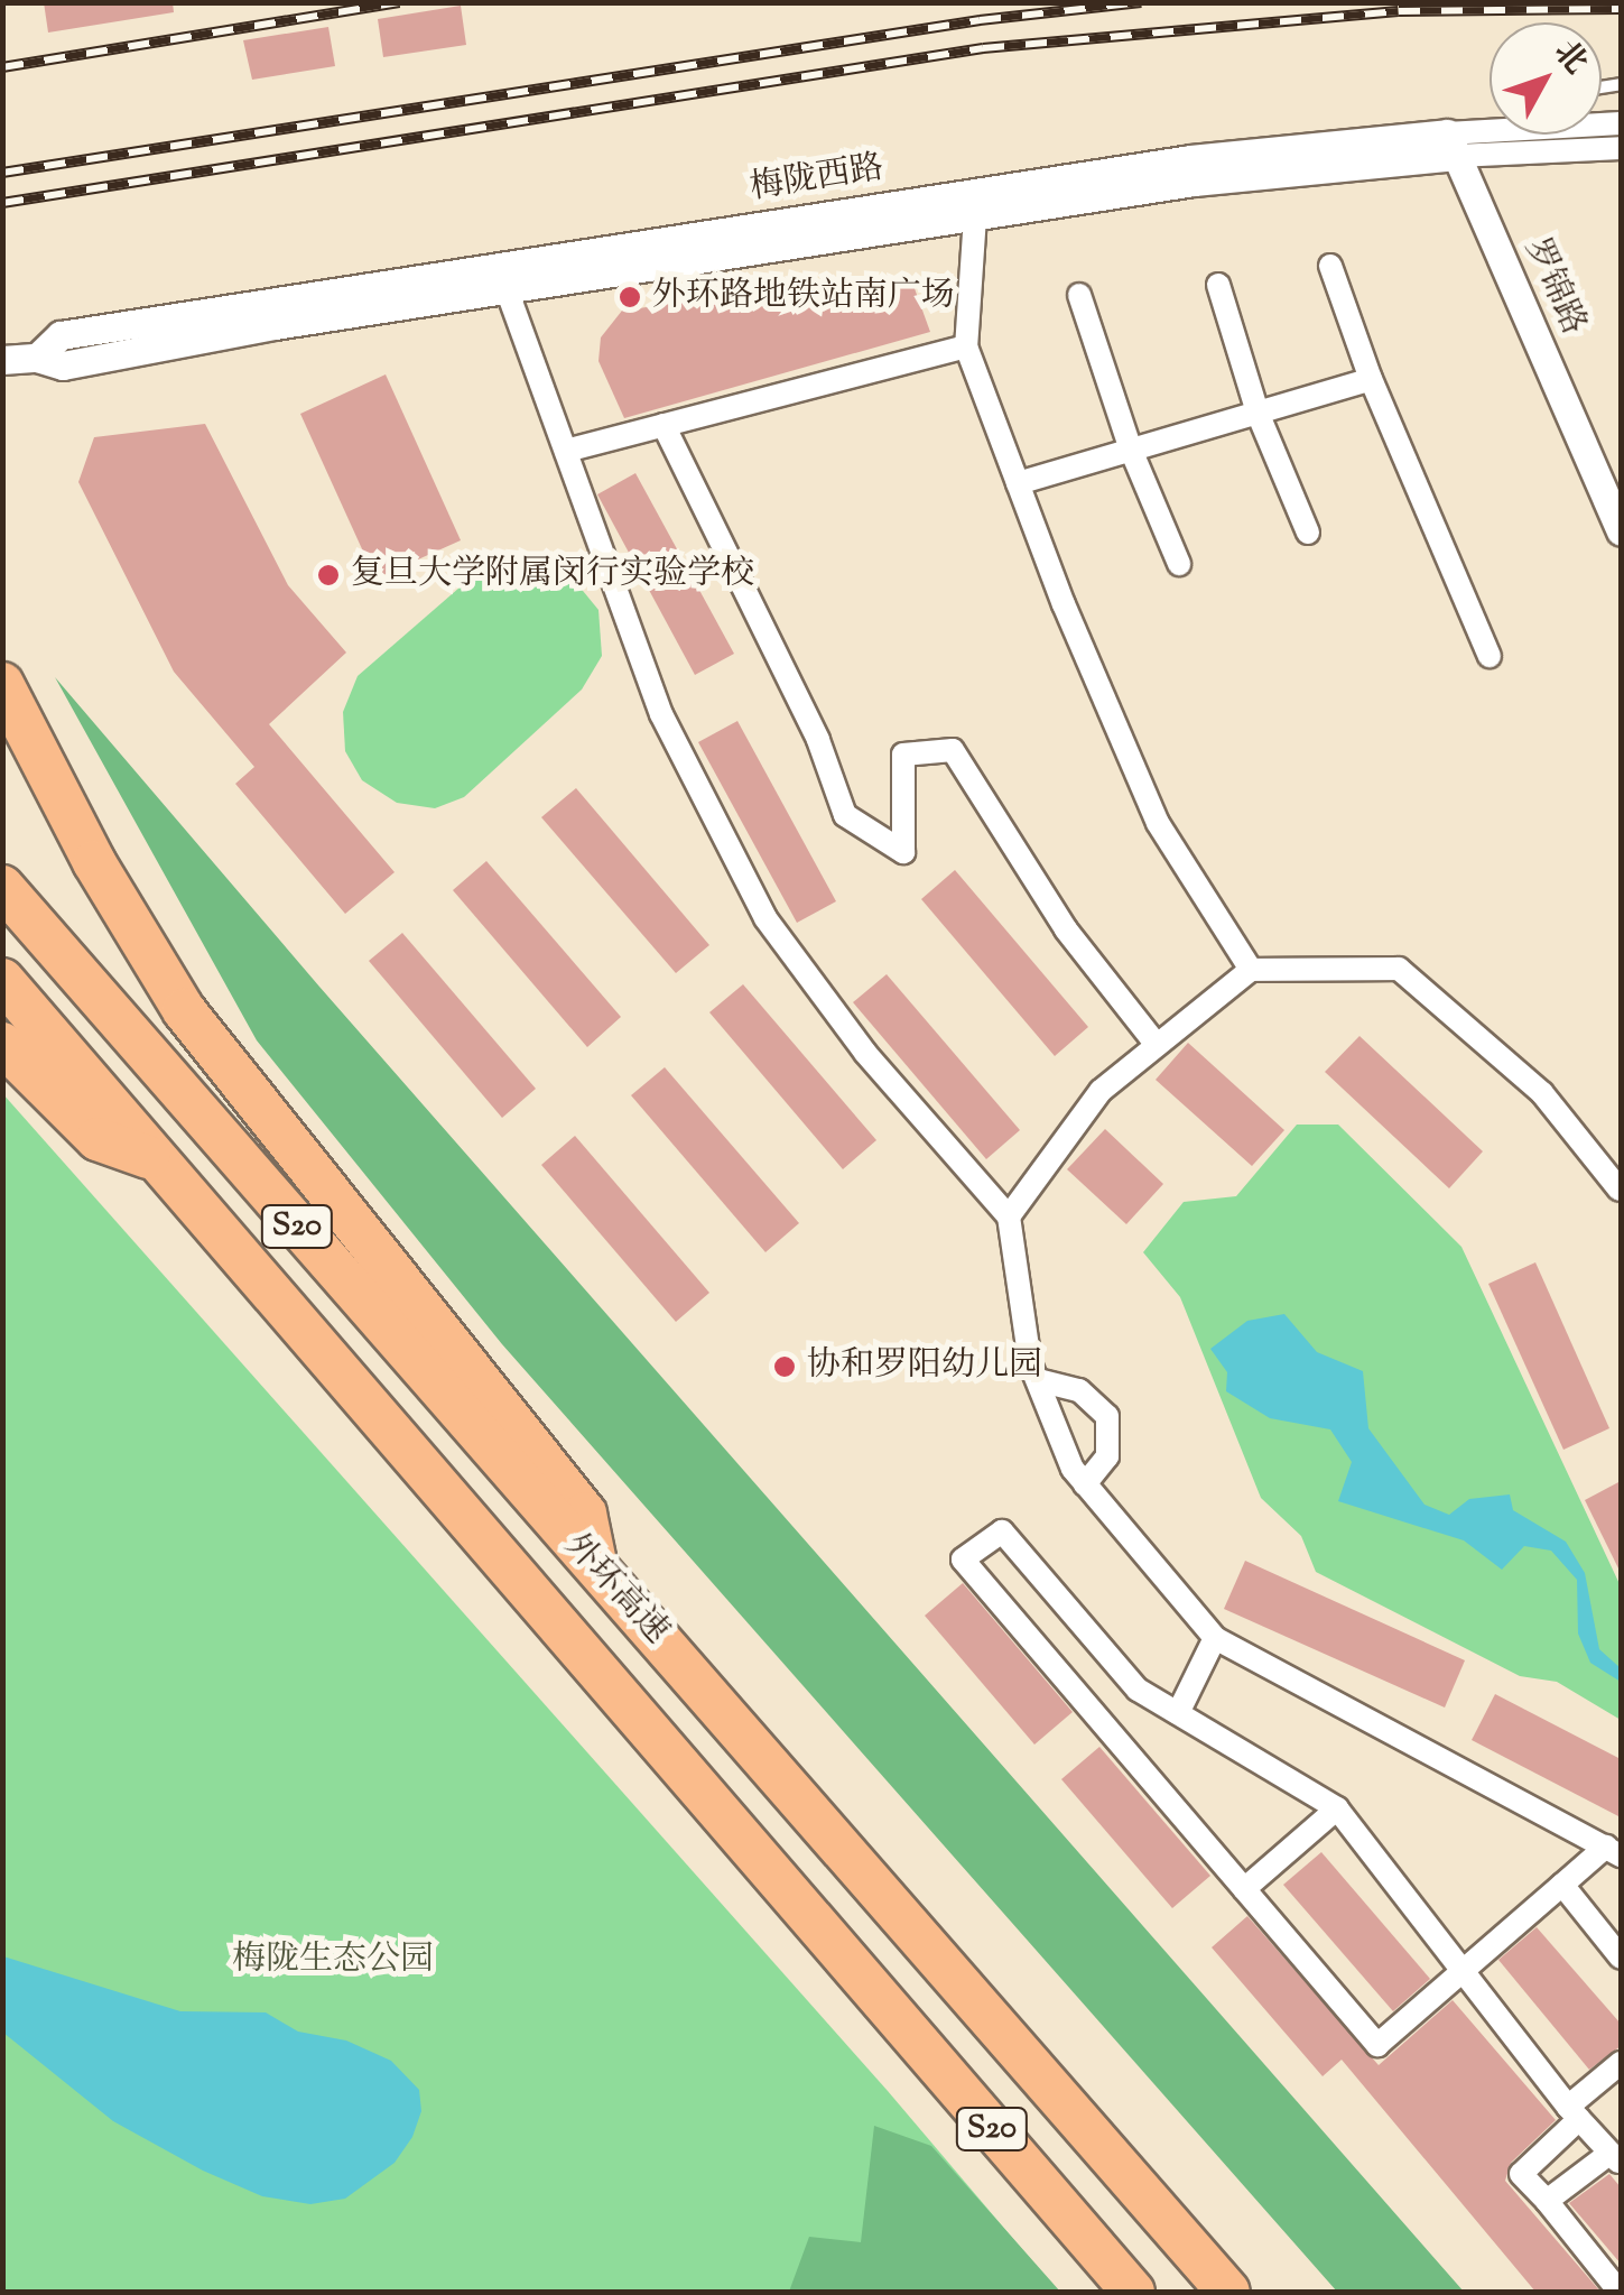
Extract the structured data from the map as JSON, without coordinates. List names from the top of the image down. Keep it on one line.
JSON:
{"streets":{"highway":["S20","外环高速"],"street":["梅陇西路","罗锦路"]},"crossings":[["梅陇西路","罗锦路"]],"parks":["梅陇生态公园"],"places":["外环路地铁站南广场","复旦大学附属闵行实验学校","协和罗阳幼儿园"],"north":"top right"}
